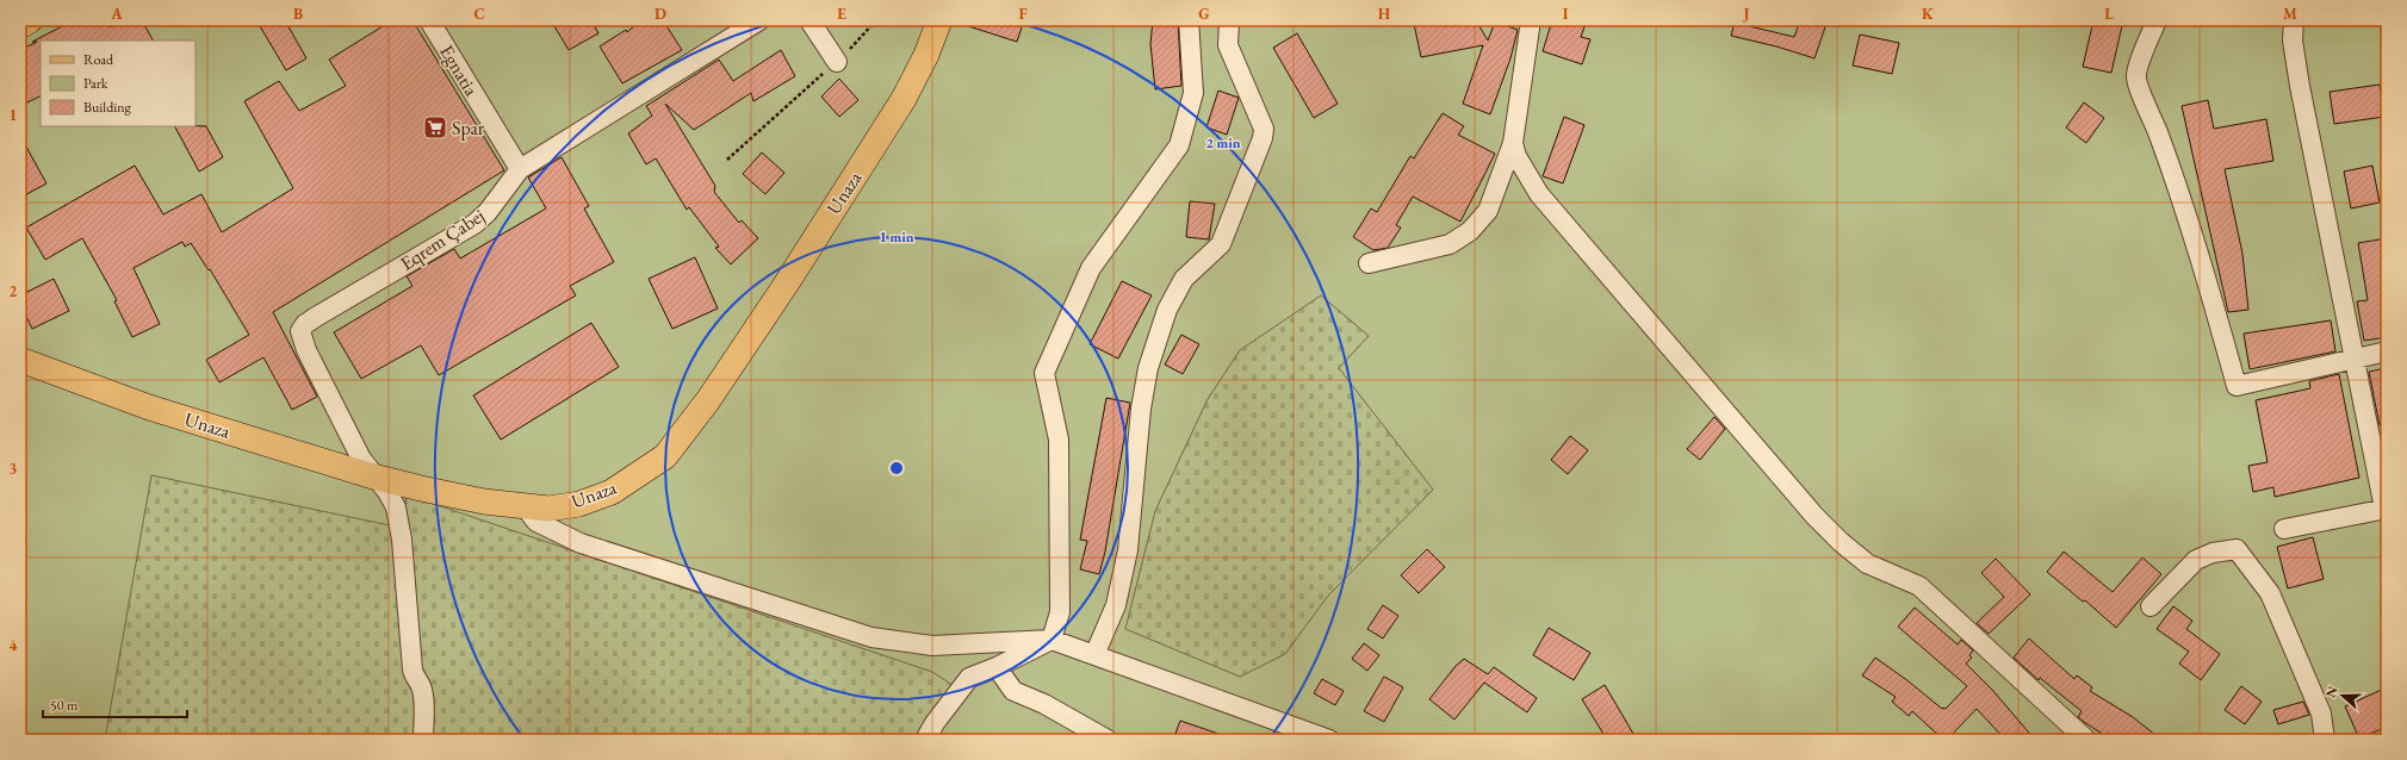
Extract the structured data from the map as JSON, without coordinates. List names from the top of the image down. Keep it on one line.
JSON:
{"streets":{"main road":["Unaza"],"street":["Egnatia","Eqrem Çabej"]},"crossings":[["Egnatia","Eqrem Çabej"],["Unaza","Eqrem Çabej"]],"places":{"supermarket":["Spar"]},"legend":["Road","Park","Building"],"scale_bar":"50 m","north":"left","grid":{"columns":["A","B","C","D","E","F","G","H","I","J","K","L","M"],"rows":["1","2","3","4"]},"rings":["2 min","1 min"]}
